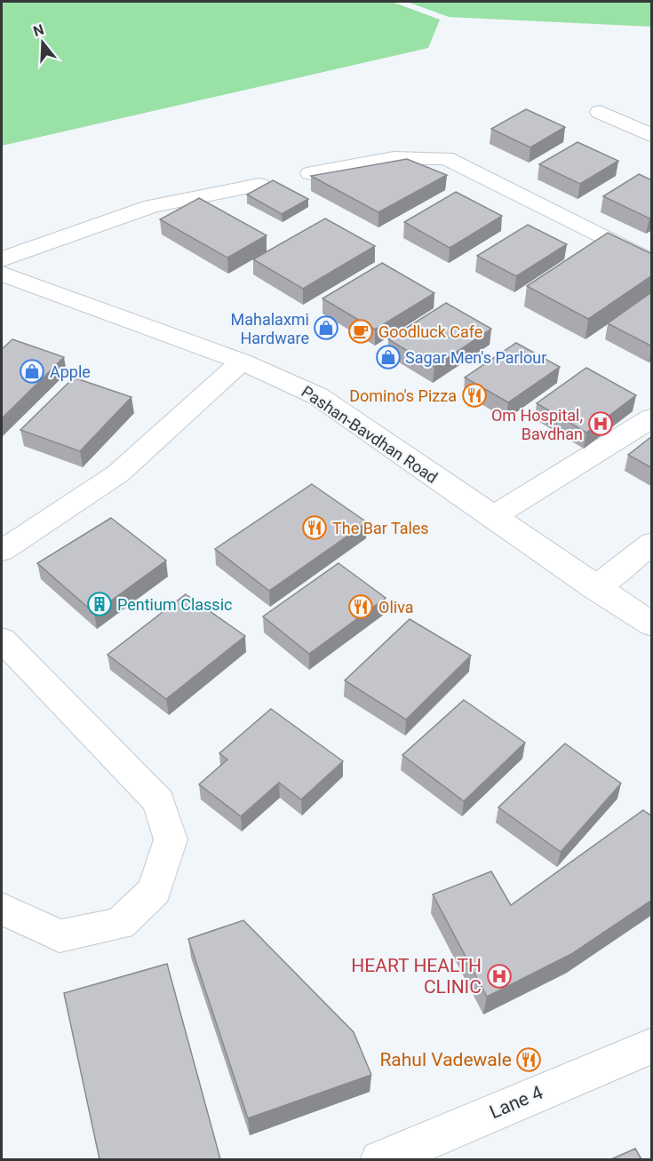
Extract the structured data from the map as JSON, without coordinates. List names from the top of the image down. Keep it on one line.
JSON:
{"streets":{"street":["Pashan-Bavdhan Road","Lane 4"]},"places":{"shop":["Mahalaxmi Hardware","Sagar Men's Parlour","Apple"],"cafe":["Goodluck Cafe"],"restaurant":["Domino's Pizza","The Bar Tales","Oliva","Rahul Vadewale"],"hospital":["Om Hospital, Bavdhan","HEART HEALTH CLINIC"],"building":["Pentium Classic"]},"north":"top"}
